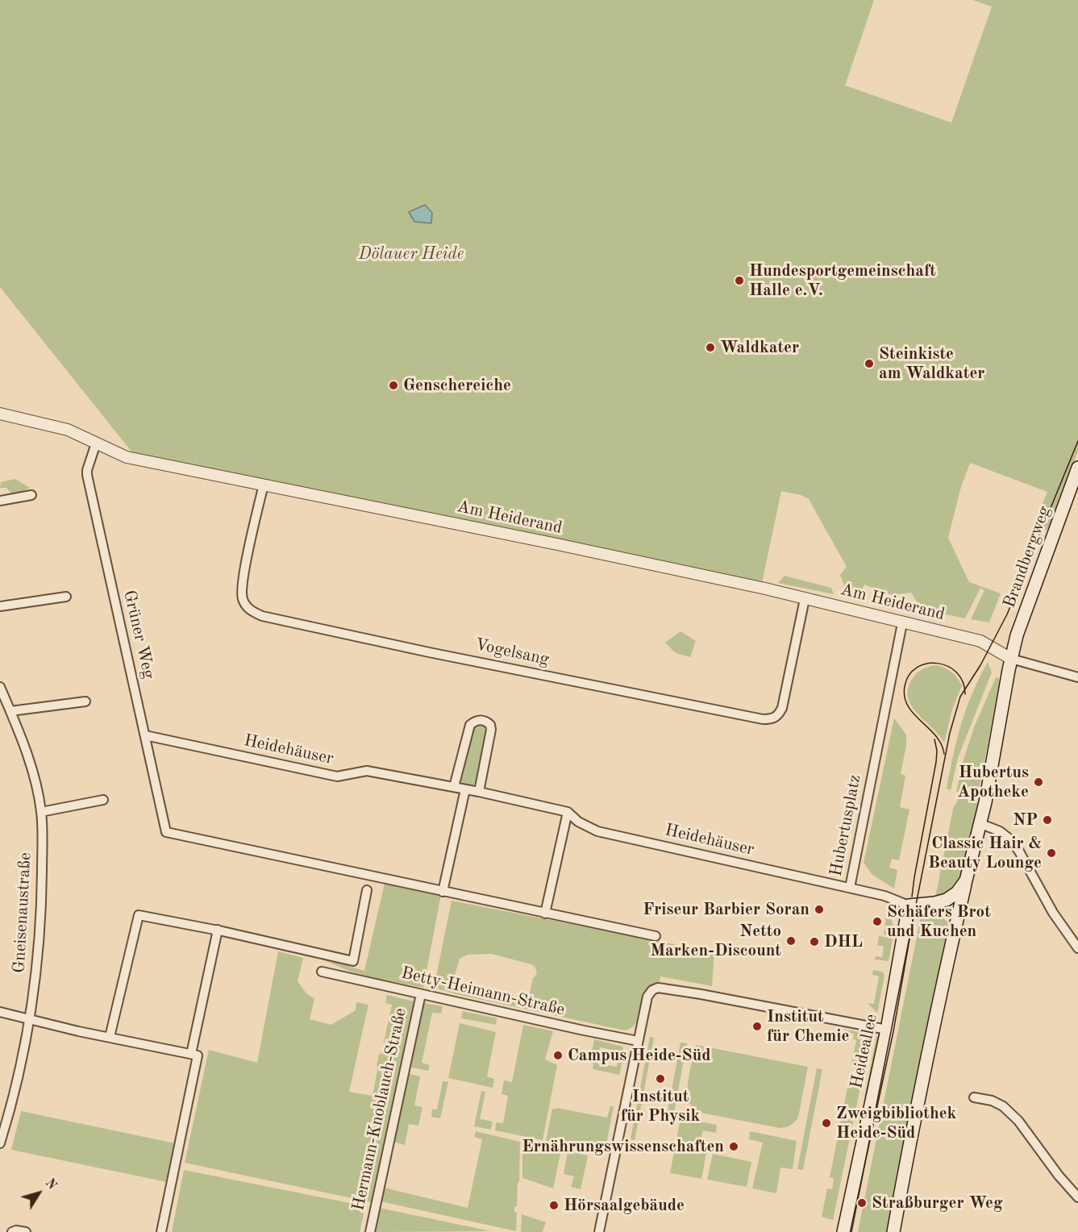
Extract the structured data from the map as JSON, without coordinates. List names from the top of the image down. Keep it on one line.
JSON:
{"streets":{"main road":["Brandbergweg","Hubertusplatz","Heideallee"],"street":["Am Heiderand","Grüner Weg","Vogelsang","Heidehäuser","Gneisenaustraße","Betty-Heimann-Straße","Hermann-Knoblauch-Straße"]},"crossings":[["Am Heiderand","Brandbergweg"],["Am Heiderand","Grüner Weg"],["Am Heiderand","Vogelsang"],["Am Heiderand","Hubertusplatz"],["Brandbergweg","Hubertusplatz"],["Grüner Weg","Heidehäuser"],["Heidehäuser","Hubertusplatz"],["Hubertusplatz","Heideallee"],["Betty-Heimann-Straße","Hermann-Knoblauch-Straße"]],"parks":["Dölauer Heide"],"places":["Hundesportgemeinschaft Halle e.V.","Waldkater","Steinkiste am Waldkater","Genschereiche","Hubertus Apotheke","NP","Classic Hair & Beauty Lounge","Friseur Barbier Soran","Schäfers Brot und Kuchen","Netto Marken-Discount","DHL","Institut für Chemie","Campus Heide-Süd","Institut für Physik","Zweigbibliothek Heide-Süd","Ernährungswissenschaften","Straßburger Weg","Hörsaalgebäude"],"north":"top right"}
